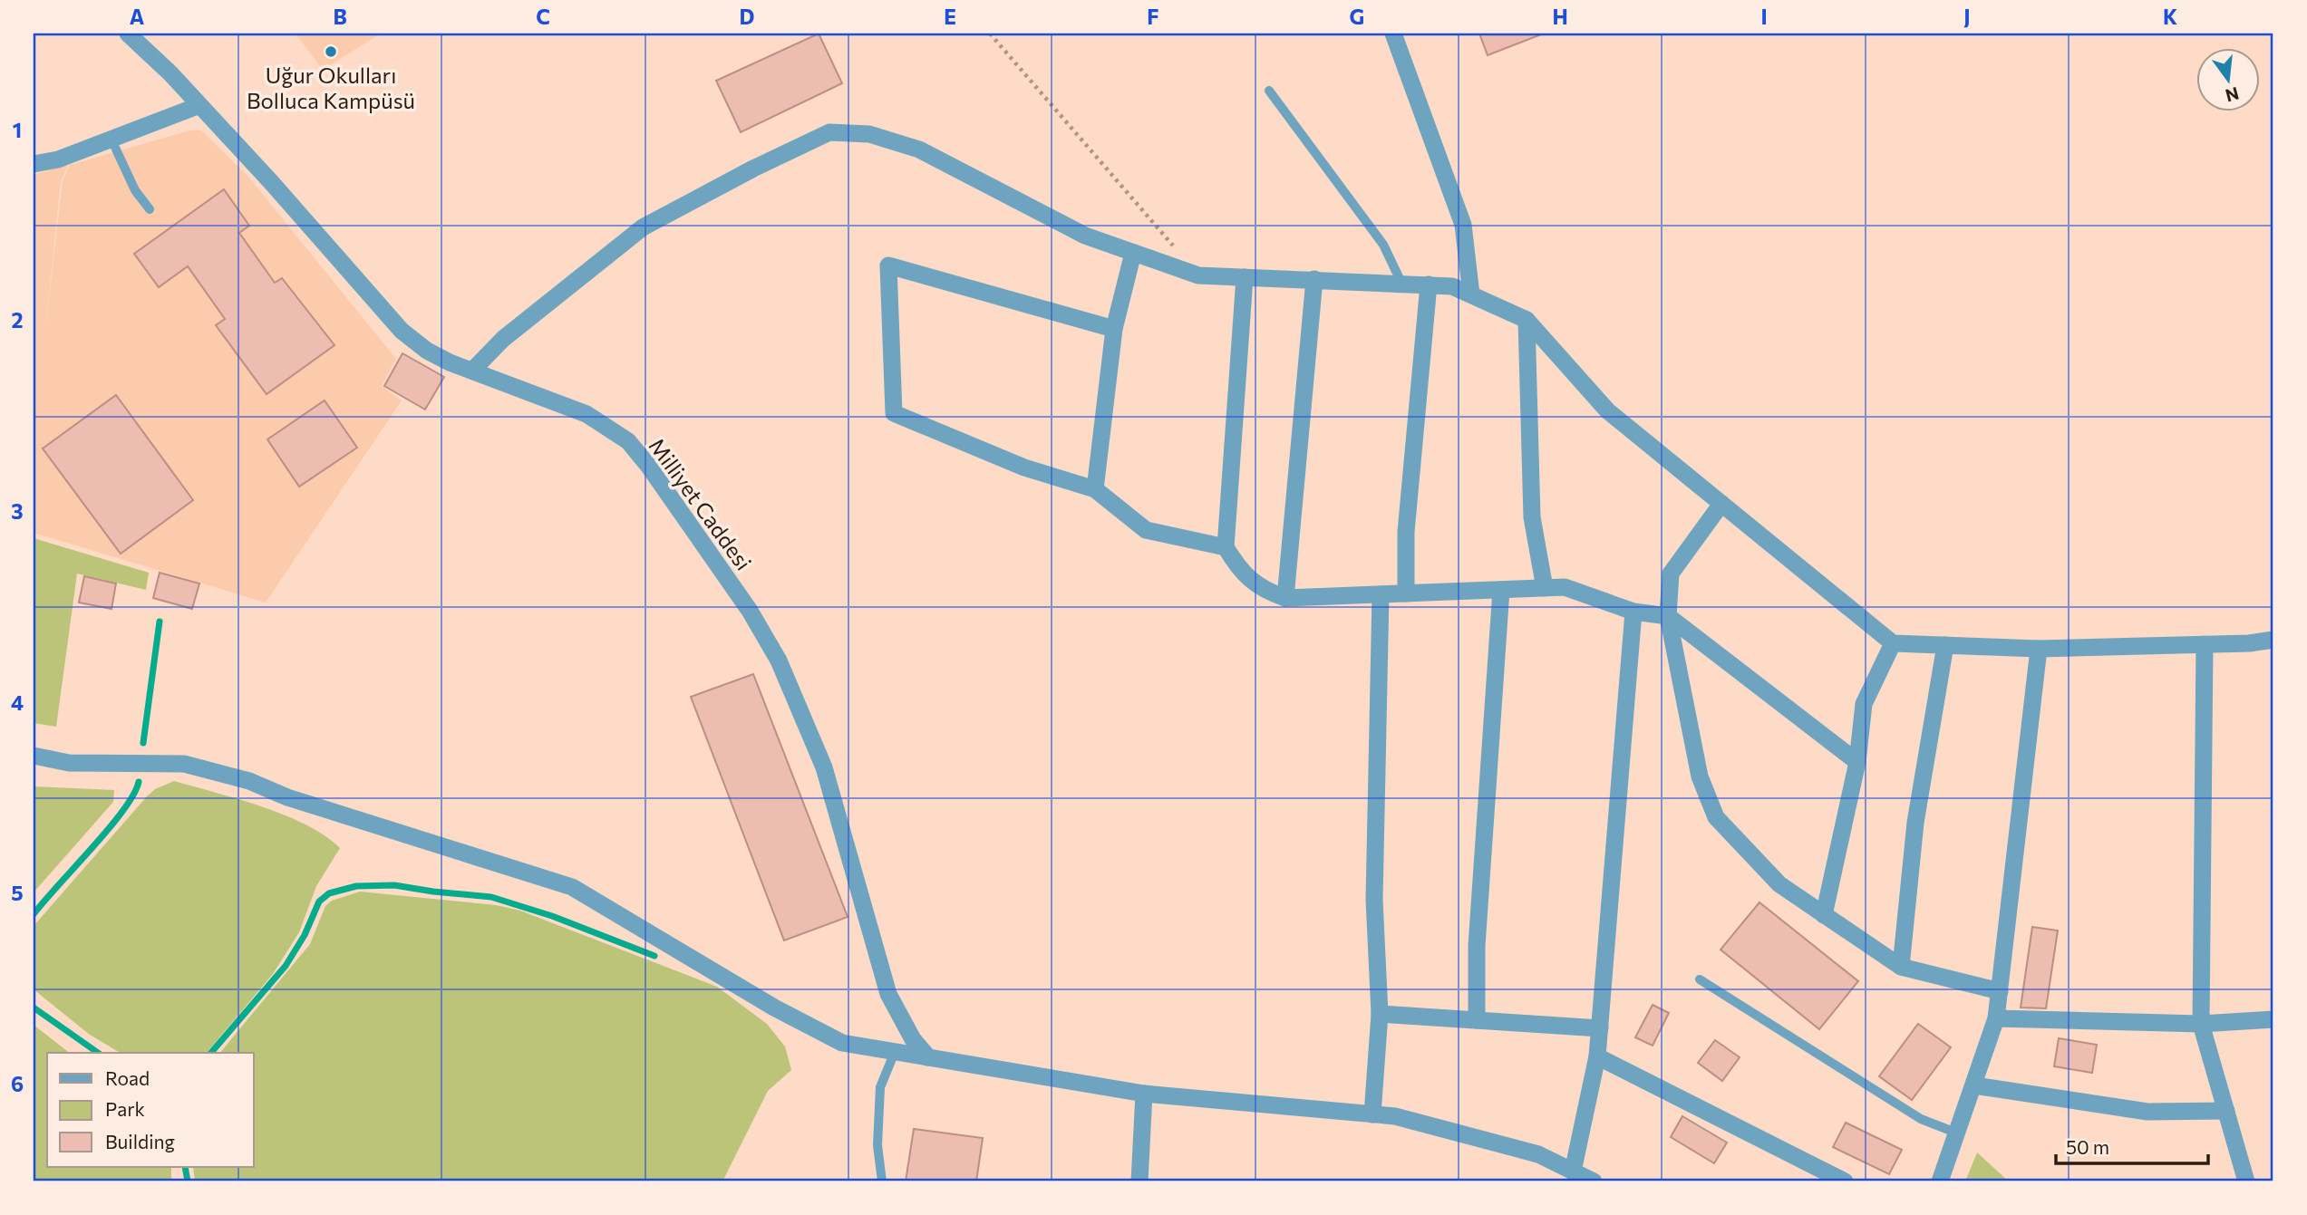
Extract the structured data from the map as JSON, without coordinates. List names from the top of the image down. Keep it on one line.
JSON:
{"streets":{"street":["Milliyet Caddesi"]},"places":["Uğur Okulları Bolluca Kampüsü"],"legend":["Road","Park","Building"],"scale_bar":"50 m","north":"bottom","grid":{"columns":["A","B","C","D","E","F","G","H","I","J","K"],"rows":["1","2","3","4","5","6"]}}
